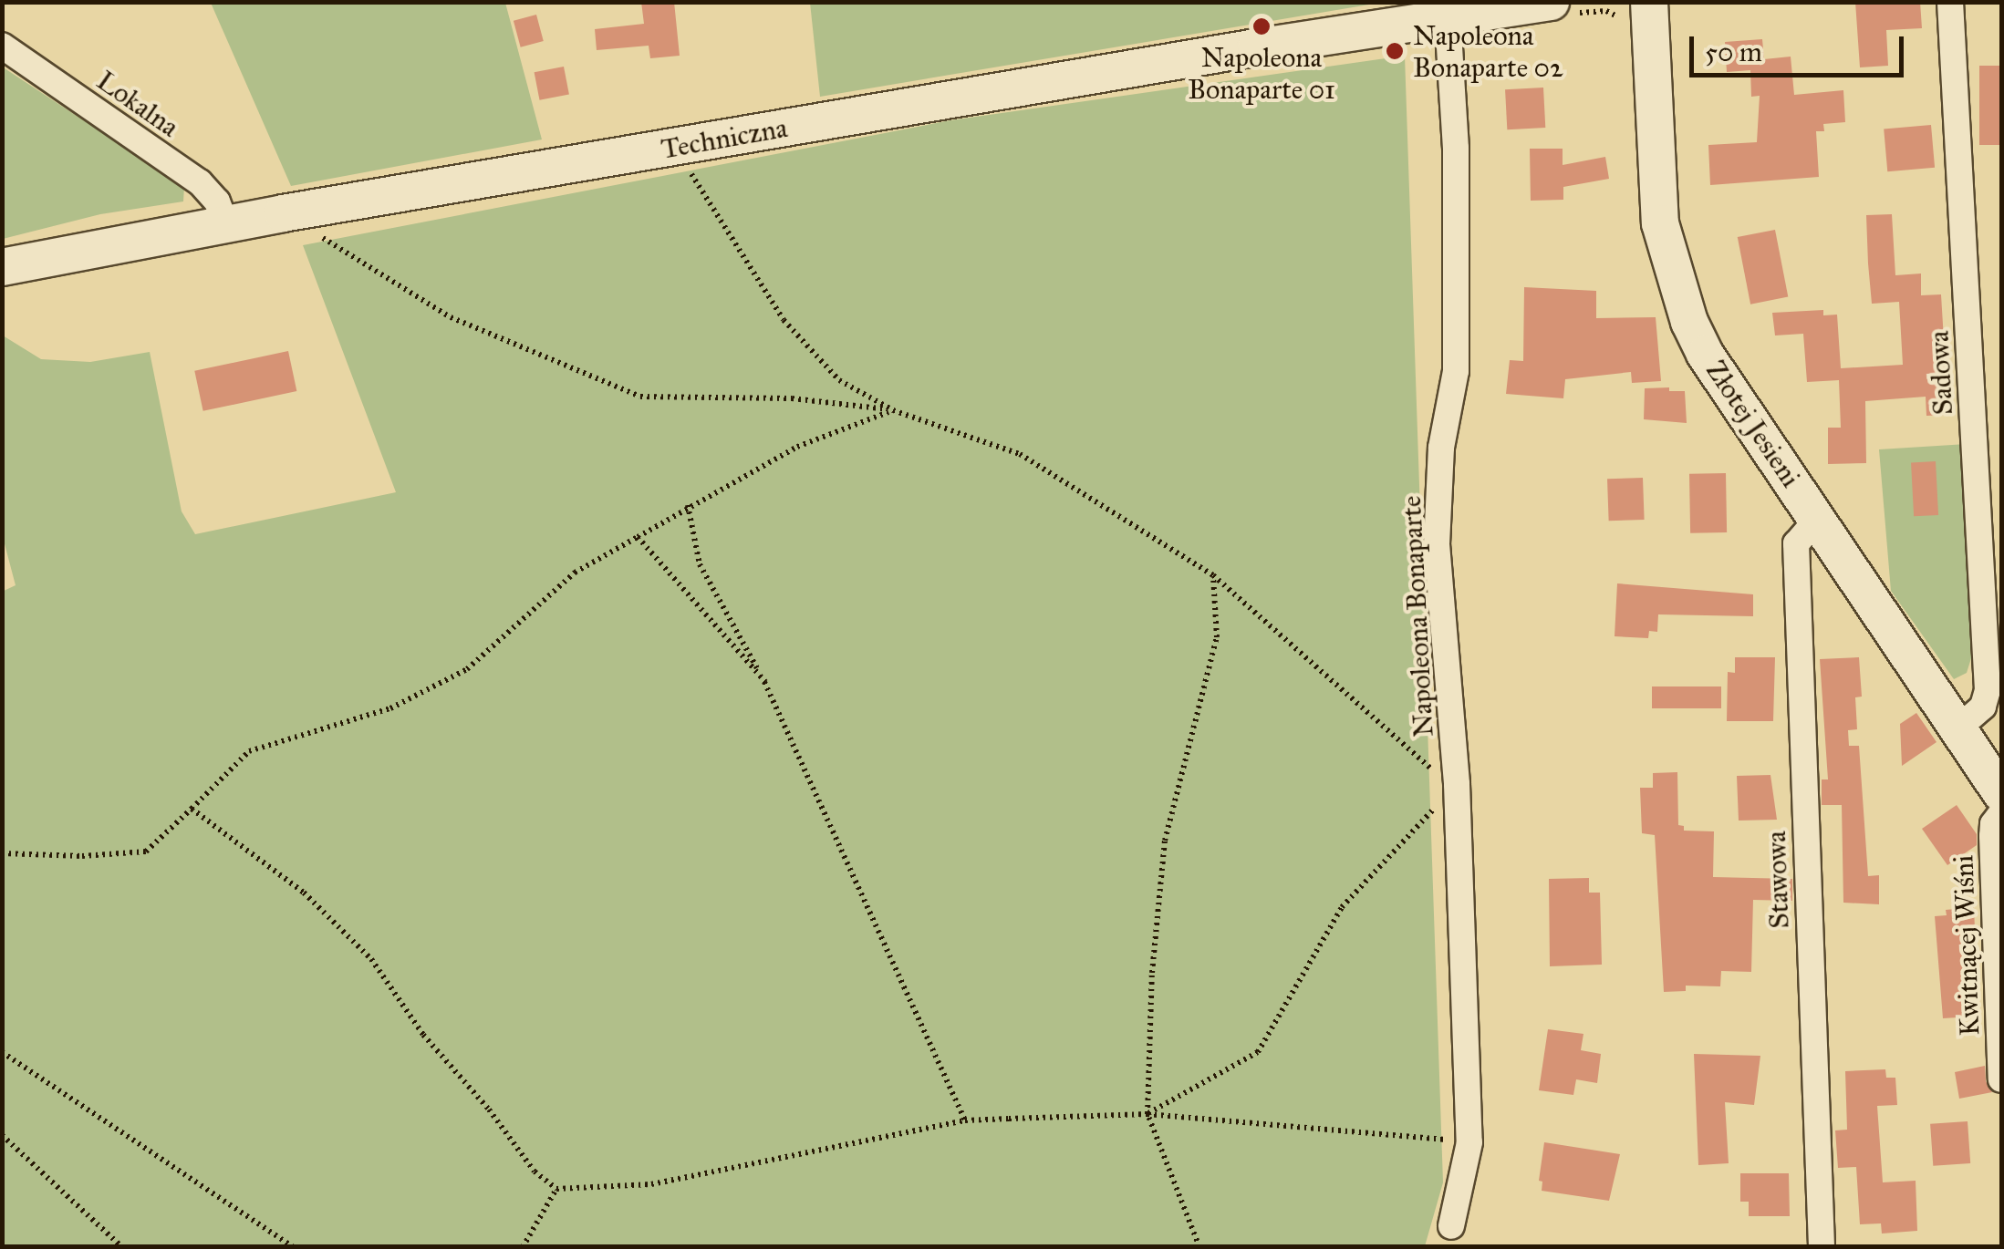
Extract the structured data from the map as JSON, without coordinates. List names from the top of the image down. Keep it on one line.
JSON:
{"streets":{"street":["Lokalna","Techniczna","Sadowa","Złotej Jesieni","Napoleona Bonaparte","Stawowa","Kwitnącej Wiśni"]},"crossings":[["Lokalna","Techniczna"],["Techniczna","Napoleona Bonaparte"],["Sadowa","Złotej Jesieni"],["Złotej Jesieni","Stawowa"]],"places":["Napoleona Bonaparte 01","Napoleona Bonaparte 02"],"scale_bar":"50 m"}
